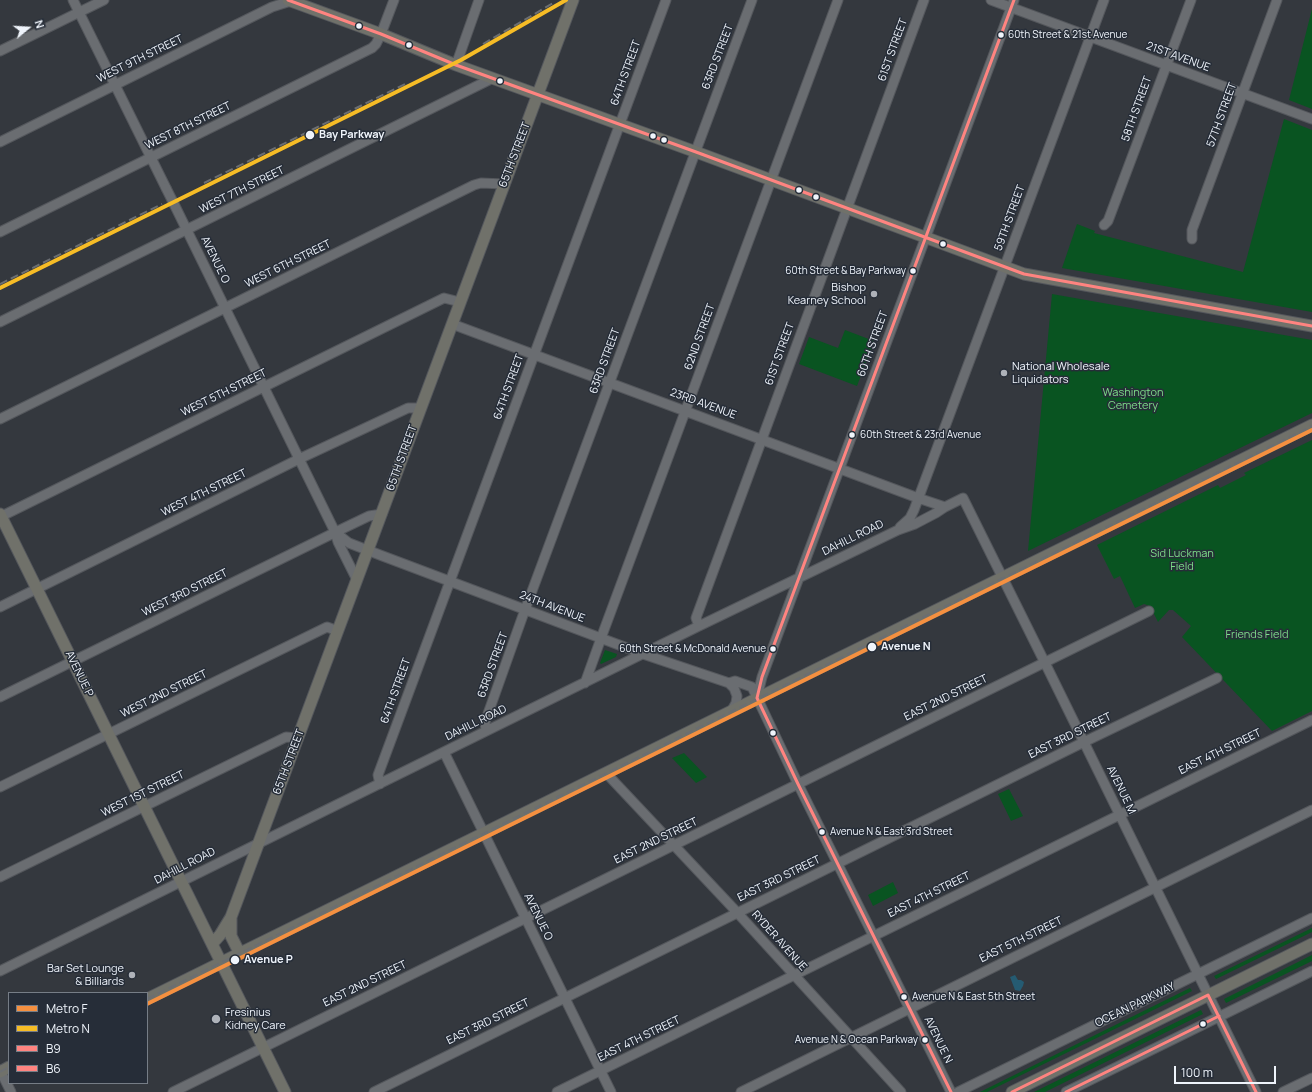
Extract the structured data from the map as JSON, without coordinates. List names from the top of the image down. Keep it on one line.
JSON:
{"streets":{"main road":["65TH STREET","AVENUE P"],"street":["61ST STREET","63RD STREET","21ST AVENUE","WEST 9TH STREET","64TH STREET","58TH STREET","57TH STREET","WEST 8TH STREET","WEST 7TH STREET","59TH STREET","AVENUE O","WEST 6TH STREET","62ND STREET","60TH STREET","WEST 5TH STREET","23RD AVENUE","WEST 4TH STREET","DAHILL ROAD","WEST 3RD STREET","24TH AVENUE","WEST 2ND STREET","EAST 2ND STREET","EAST 3RD STREET","EAST 4TH STREET","AVENUE M","WEST 1ST STREET","EAST 5TH STREET","RYDER AVENUE","OCEAN PARKWAY","AVENUE N"]},"crossings":[["61ST STREET","23RD AVENUE"],["61ST STREET","DAHILL ROAD"],["63RD STREET","23RD AVENUE"],["63RD STREET","DAHILL ROAD"],["63RD STREET","24TH AVENUE"],["21ST AVENUE","58TH STREET"],["21ST AVENUE","57TH STREET"],["21ST AVENUE","59TH STREET"],["21ST AVENUE","60TH STREET"],["WEST 9TH STREET","AVENUE O"],["64TH STREET","23RD AVENUE"],["64TH STREET","DAHILL ROAD"],["64TH STREET","24TH AVENUE"],["WEST 8TH STREET","AVENUE O"],["65TH STREET","AVENUE O"],["65TH STREET","WEST 6TH STREET"],["65TH STREET","WEST 5TH STREET"],["65TH STREET","23RD AVENUE"],["65TH STREET","WEST 4TH STREET"],["65TH STREET","DAHILL ROAD"],["65TH STREET","WEST 3RD STREET"],["65TH STREET","24TH AVENUE"],["65TH STREET","AVENUE P"],["65TH STREET","WEST 2ND STREET"],["65TH STREET","WEST 1ST STREET"],["WEST 7TH STREET","AVENUE O"],["59TH STREET","23RD AVENUE"],["59TH STREET","DAHILL ROAD"],["AVENUE O","WEST 6TH STREET"],["AVENUE O","WEST 5TH STREET"],["AVENUE O","WEST 4TH STREET"],["AVENUE O","DAHILL ROAD"],["AVENUE O","WEST 3RD STREET"],["AVENUE O","24TH AVENUE"],["AVENUE O","EAST 2ND STREET"],["AVENUE O","EAST 3RD STREET"],["AVENUE O","EAST 4TH STREET"],["62ND STREET","23RD AVENUE"],["62ND STREET","DAHILL ROAD"],["62ND STREET","24TH AVENUE"],["60TH STREET","23RD AVENUE"],["60TH STREET","DAHILL ROAD"],["60TH STREET","24TH AVENUE"],["60TH STREET","AVENUE N"],["WEST 5TH STREET","AVENUE P"],["23RD AVENUE","DAHILL ROAD"],["WEST 4TH STREET","AVENUE P"],["DAHILL ROAD","24TH AVENUE"],["DAHILL ROAD","AVENUE P"],["DAHILL ROAD","AVENUE M"],["WEST 3RD STREET","AVENUE P"],["24TH AVENUE","AVENUE N"],["AVENUE P","WEST 2ND STREET"],["AVENUE P","EAST 2ND STREET"],["AVENUE P","WEST 1ST STREET"],["EAST 2ND STREET","AVENUE M"],["EAST 2ND STREET","RYDER AVENUE"],["EAST 2ND STREET","AVENUE N"],["EAST 3RD STREET","AVENUE M"],["EAST 3RD STREET","RYDER AVENUE"],["EAST 3RD STREET","AVENUE N"],["EAST 4TH STREET","AVENUE M"],["EAST 4TH STREET","RYDER AVENUE"],["EAST 4TH STREET","AVENUE N"],["AVENUE M","EAST 5TH STREET"],["AVENUE M","OCEAN PARKWAY"],["EAST 5TH STREET","RYDER AVENUE"],["EAST 5TH STREET","AVENUE N"]],"parks":["Washington Cemetery","Sid Luckman Field","Friends Field"],"places":["60th Street & 21st Avenue","Bay Parkway","60th Street & Bay Parkway","Bishop Kearney School","National Wholesale Liquidators","60th Street & 23rd Avenue","Avenue N","60th Street & McDonald Avenue","Avenue N & East 3rd Street","Avenue P","Bar Set Lounge & Billiards","Avenue N & East 5th Street","Fresinius Kidney Care","Avenue N & Ocean Parkway"],"lines":["metro line N","transit line B9","transit line B6","metro line F"],"legend":["Metro F","Metro N","B9","B6"],"scale_bar":"100 m","north":"right"}
